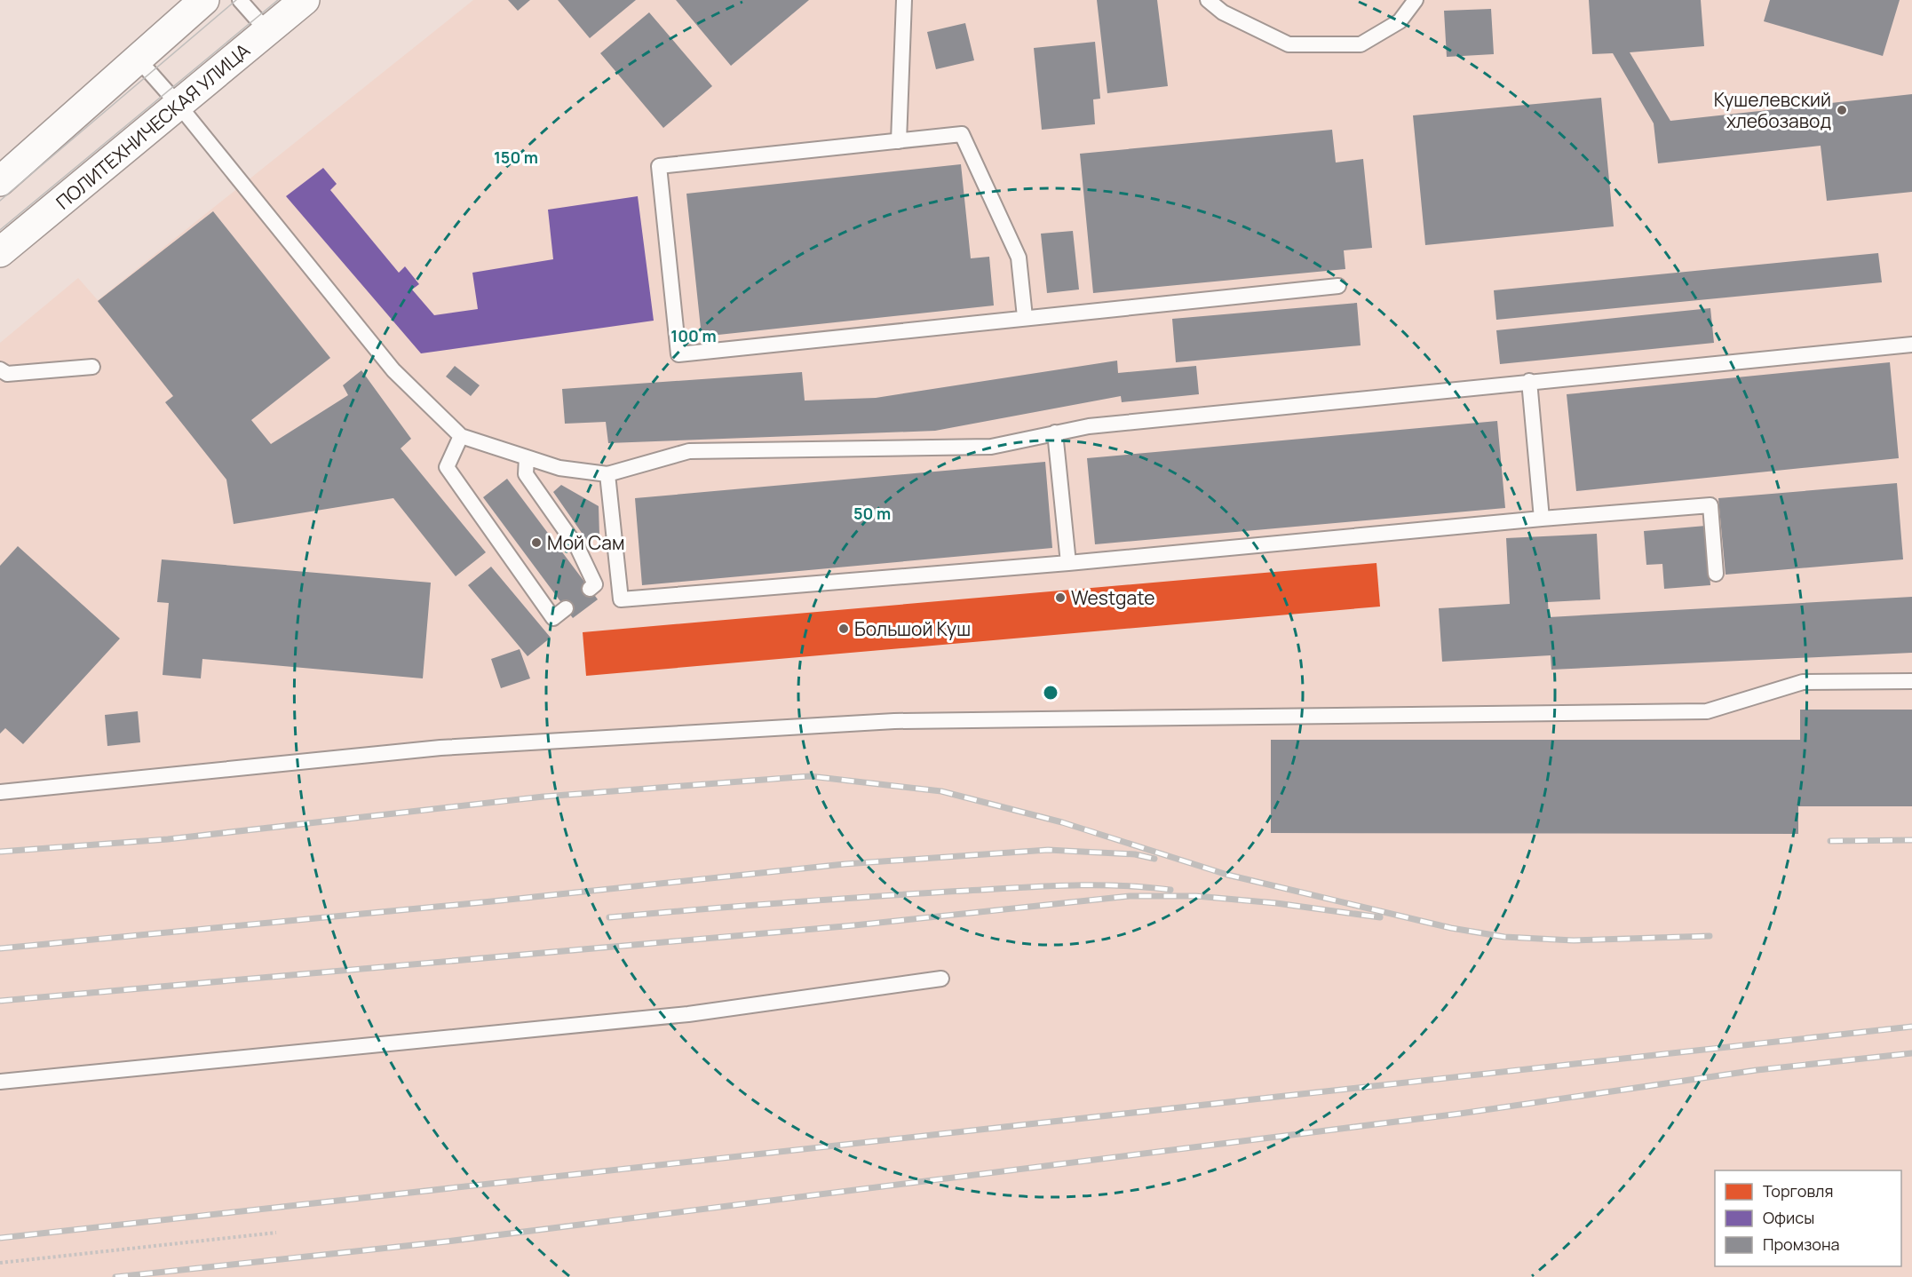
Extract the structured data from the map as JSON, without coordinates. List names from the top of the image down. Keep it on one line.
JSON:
{"streets":{"main road":["ПОЛИТЕХНИЧЕСКАЯ УЛИЦА"]},"places":["Кушелевский хлебозавод","Мой Сам","Westgate","Большой Куш"],"legend":["Торговля","Офисы","Промзона"],"rings":["150 m","100 m","50 m"]}
